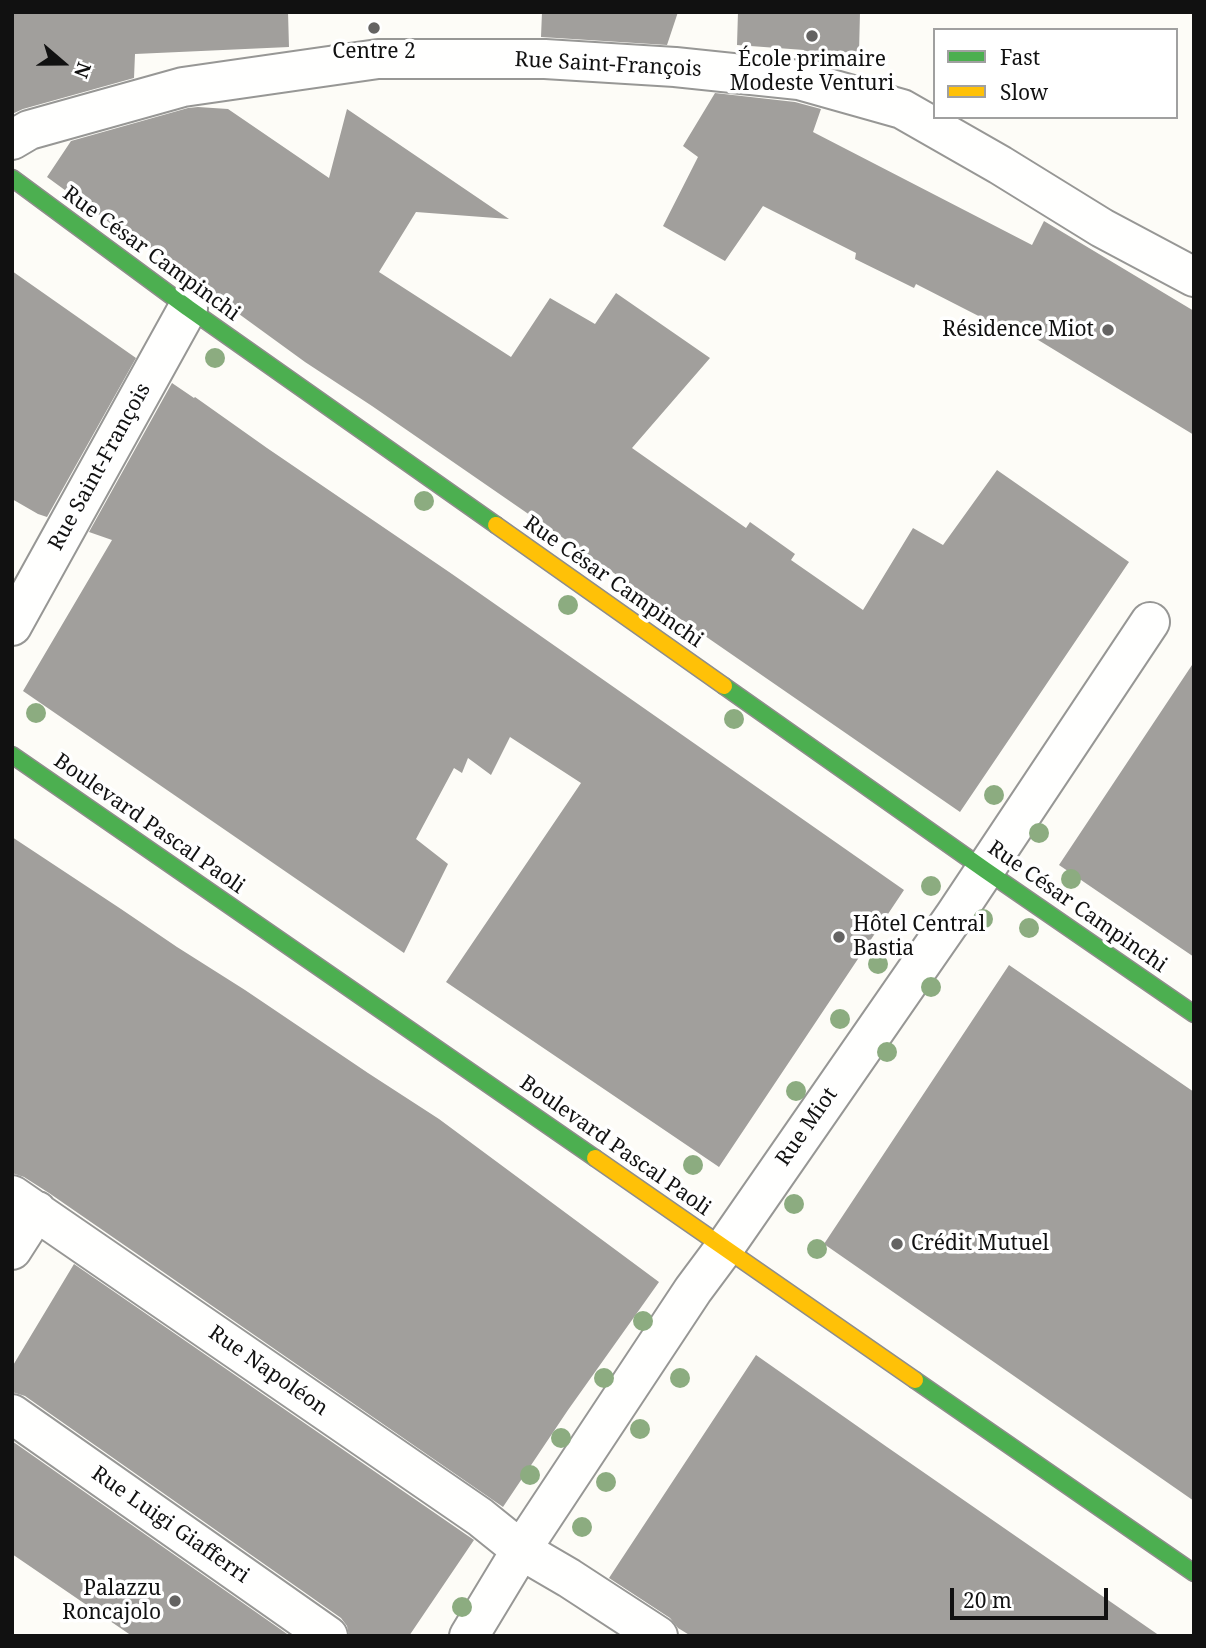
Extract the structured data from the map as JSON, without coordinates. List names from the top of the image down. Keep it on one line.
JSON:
{"streets":{"street":["Rue Saint-François","Rue César Campinchi","Boulevard Pascal Paoli","Rue Miot","Rue Napoléon","Rue Luigi Giafferri"]},"crossings":[["Rue Saint-François","Rue César Campinchi"],["Rue César Campinchi","Rue Miot"],["Boulevard Pascal Paoli","Rue Miot"],["Rue Miot","Rue Napoléon"]],"places":["Centre 2","École primaire Modeste Venturi","Résidence Miot","Hôtel Central Bastia","Crédit Mutuel","Palazzu Roncajolo"],"legend":["Fast","Slow"],"scale_bar":"20 m","north":"right"}
